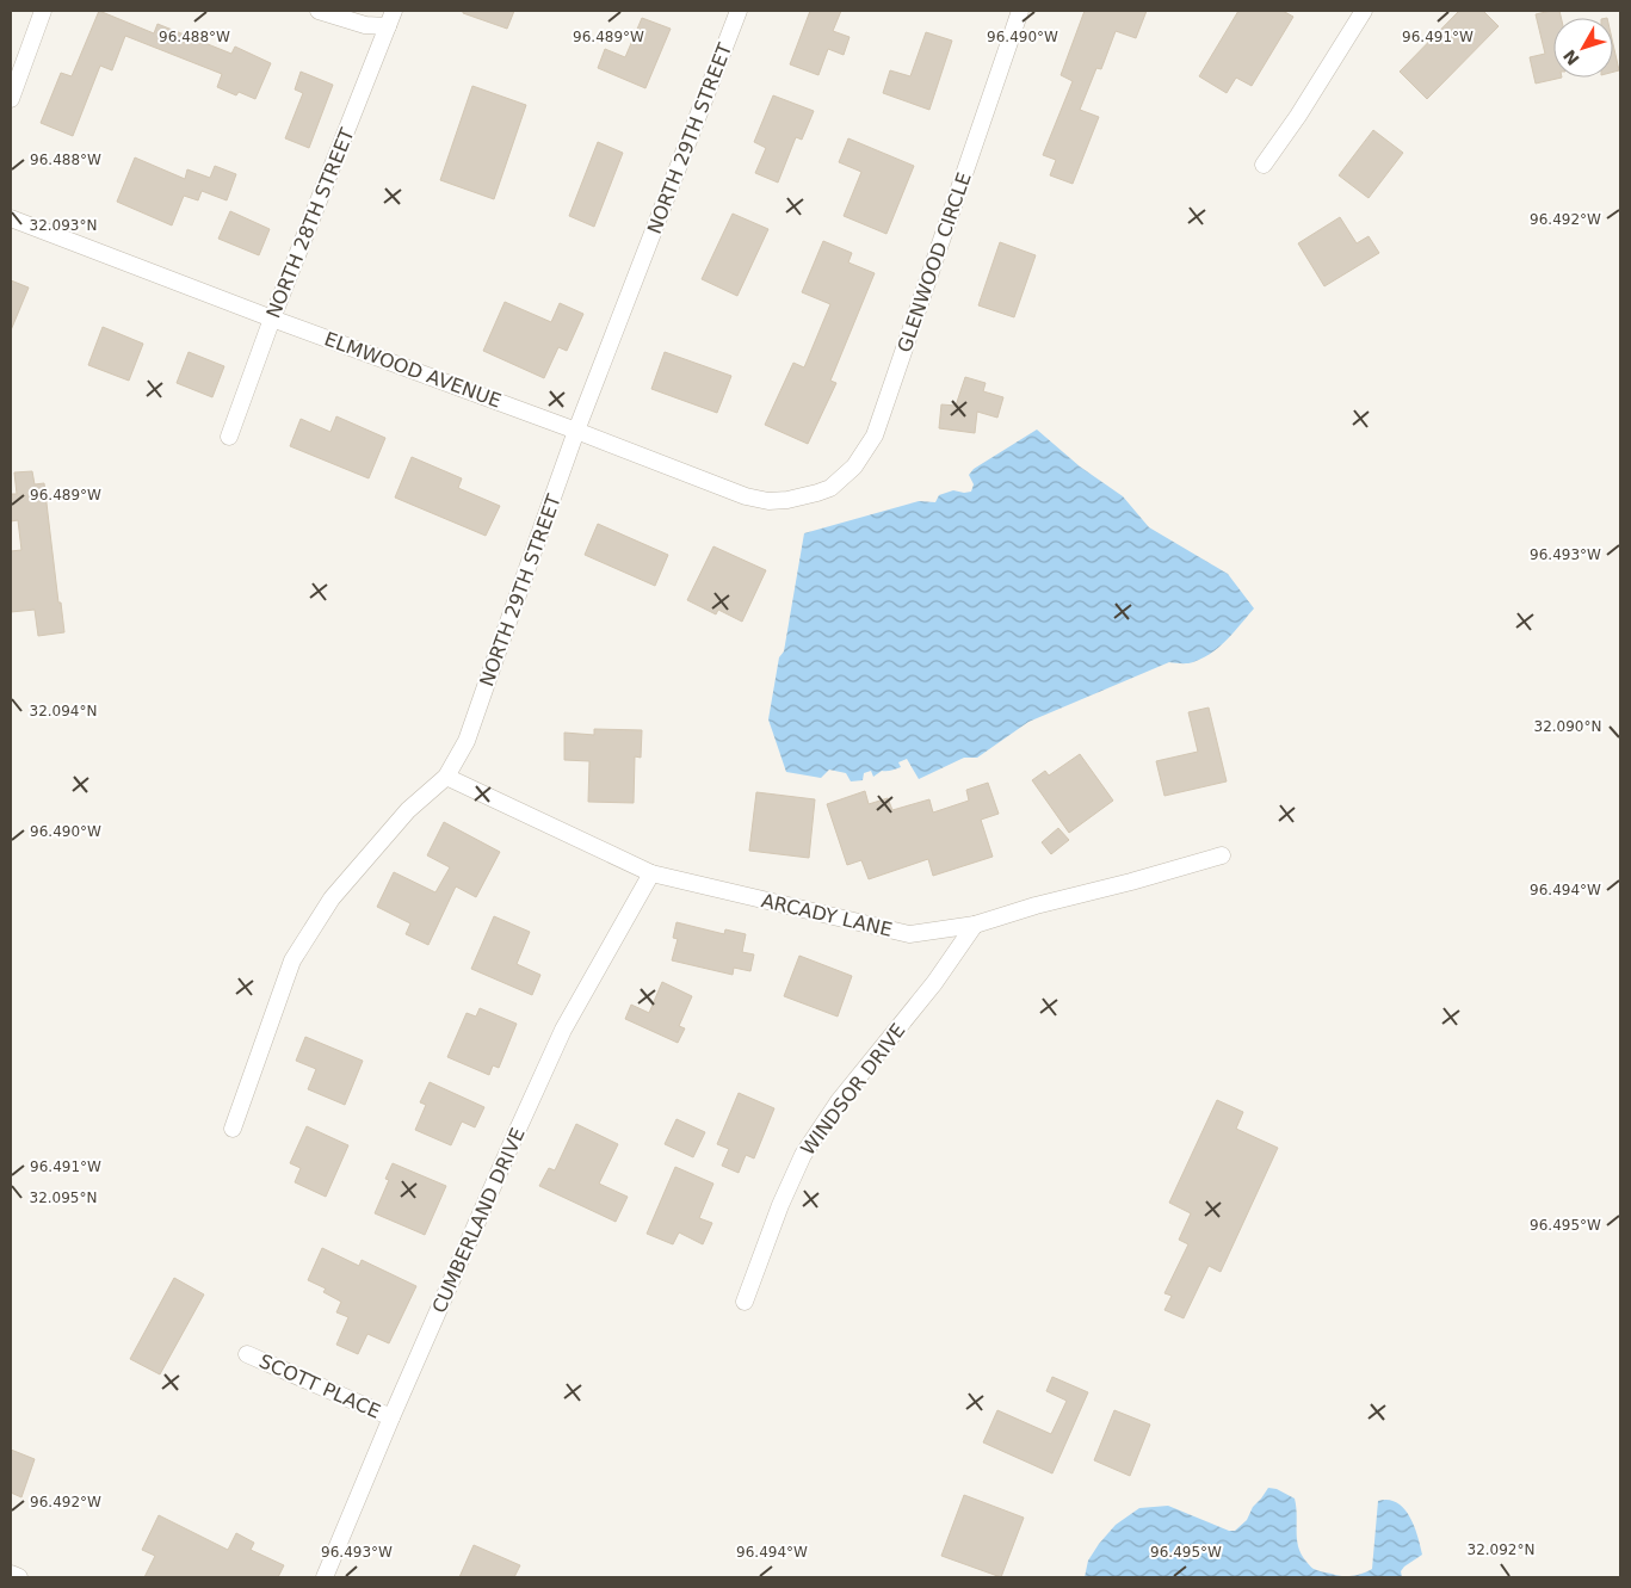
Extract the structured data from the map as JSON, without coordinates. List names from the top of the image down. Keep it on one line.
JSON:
{"streets":{"street":["NORTH 29TH STREET","NORTH 28TH STREET","GLENWOOD CIRCLE","ELMWOOD AVENUE","ARCADY LANE","WINDSOR DRIVE","CUMBERLAND DRIVE","SCOTT PLACE"]},"crossings":[["NORTH 29TH STREET","ELMWOOD AVENUE"],["NORTH 29TH STREET","ARCADY LANE"],["NORTH 28TH STREET","ELMWOOD AVENUE"],["GLENWOOD CIRCLE","ELMWOOD AVENUE"],["ARCADY LANE","WINDSOR DRIVE"],["ARCADY LANE","CUMBERLAND DRIVE"],["CUMBERLAND DRIVE","SCOTT PLACE"]],"north":"bottom left","coordinates":["96.488°W","96.489°W","96.490°W","96.491°W","96.492°W","32.093°N","96.493°W","32.094°N","32.090°N","96.494°W","32.095°N","96.495°W","32.092°N"]}
